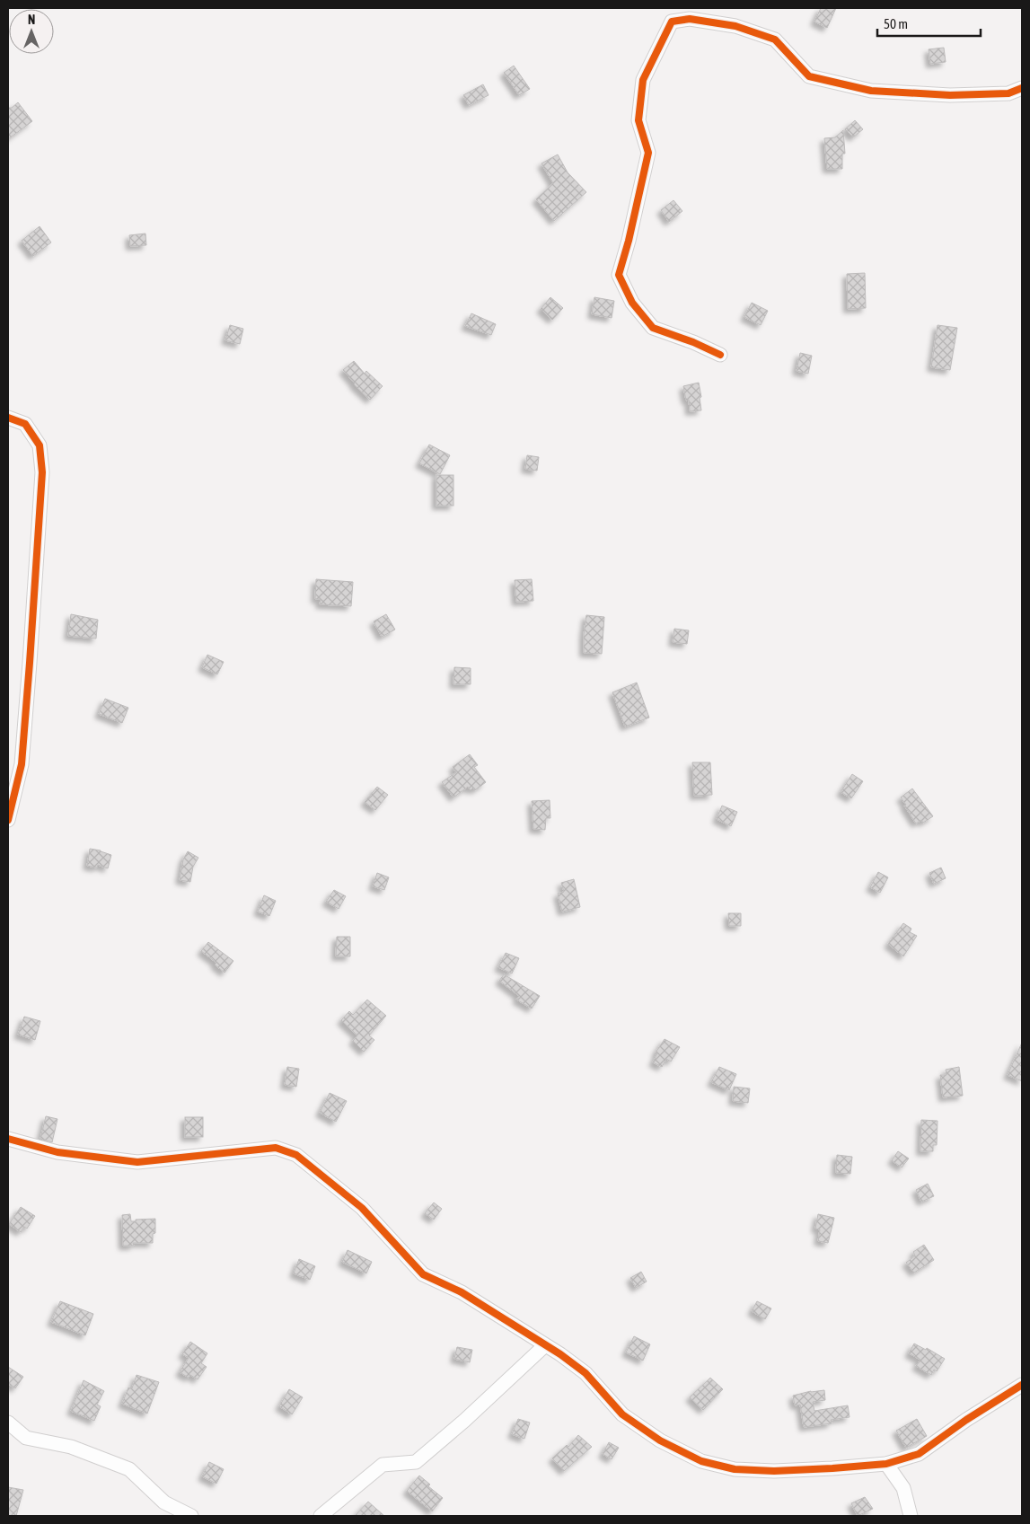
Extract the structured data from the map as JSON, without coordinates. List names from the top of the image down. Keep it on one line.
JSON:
{"scale_bar":"50 m","north":"top"}
